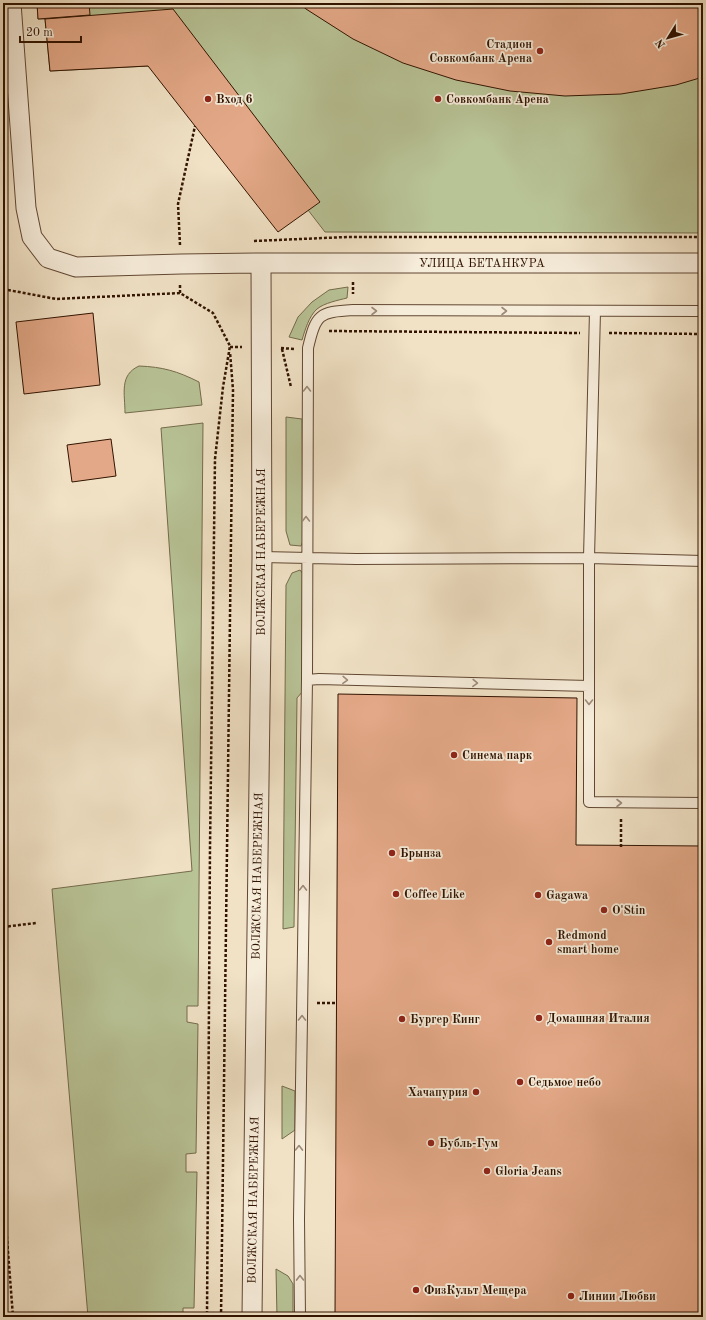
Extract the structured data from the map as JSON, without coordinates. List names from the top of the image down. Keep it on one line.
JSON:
{"streets":{"street":["УЛИЦА БЕТАНКУРА","ВОЛЖСКАЯ НАБЕРЕЖНАЯ"]},"crossings":[["УЛИЦА БЕТАНКУРА","ВОЛЖСКАЯ НАБЕРЕЖНАЯ"]],"places":["Стадион Совкомбанк Арена","Вход 6","Совкомбанк Арена","Синема парк","Брынза","Coffee Like","Gagawa","O'Stin","Redmond smart home","Домашняя Италия","Бургер Кинг","Седьмое небо","Хачапурия","Бубль-Гум","Gloria Jeans","ФизКульт Мещера","Линии Любви"],"scale_bar":"20 m","north":"bottom left"}
